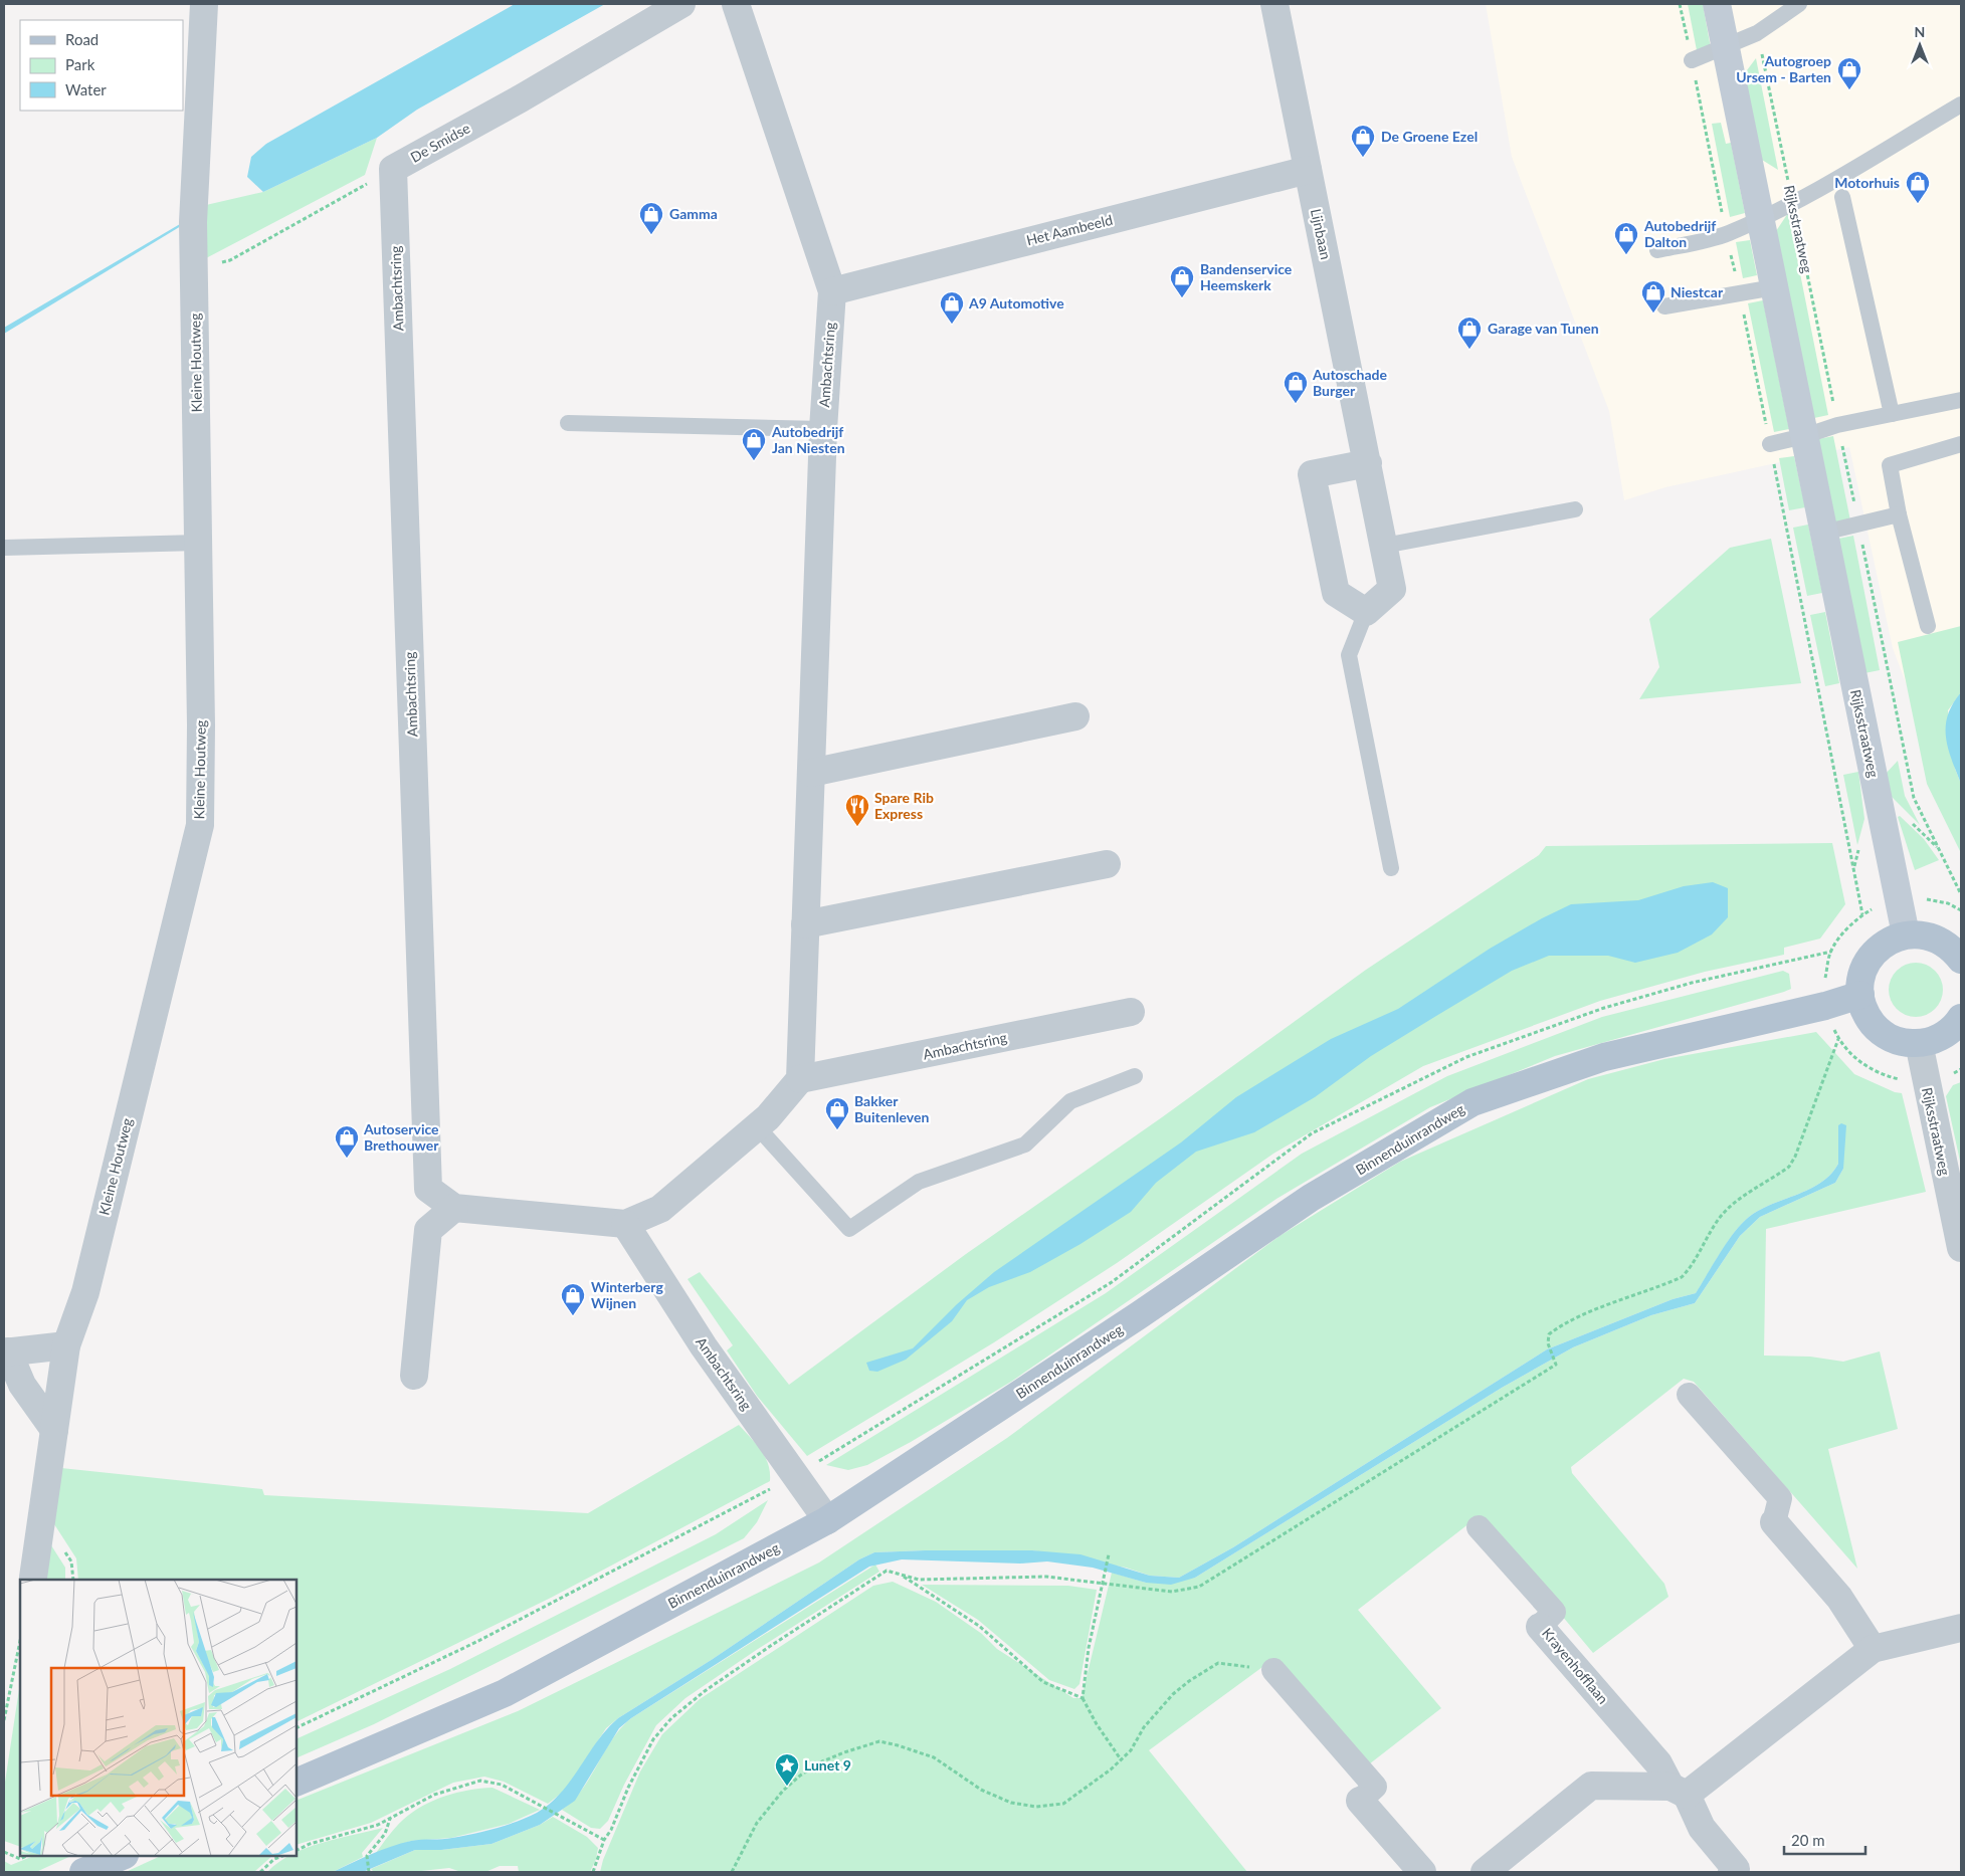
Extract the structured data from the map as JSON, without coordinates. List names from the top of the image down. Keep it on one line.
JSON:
{"streets":{"main road":["Rijksstraatweg","Binnenduinrandweg"],"street":["De Smidse","Het Aambeeld","Lijnbaan","Ambachtsring","Kleine Houtweg","Krayenhofflaan"]},"crossings":[["De Smidse","Ambachtsring"],["Het Aambeeld","Lijnbaan"],["Het Aambeeld","Ambachtsring"],["Ambachtsring","Binnenduinrandweg"]],"places":{"shop":["Autogroep Ursem - Barten","De Groene Ezel","Motorhuis","Gamma","Autobedrijf Dalton","Bandenservice Heemskerk","Niestcar","A9 Automotive","Garage van Tunen","Autoschade Burger","Autobedrijf Jan Niesten","Bakker Buitenleven","Autoservice Brethouwer","Winterberg Wijnen"],"restaurant":["Spare Rib Express"],"place":["Lunet 9"]},"legend":["Road","Park","Water"],"scale_bar":"20 m","north":"top"}
